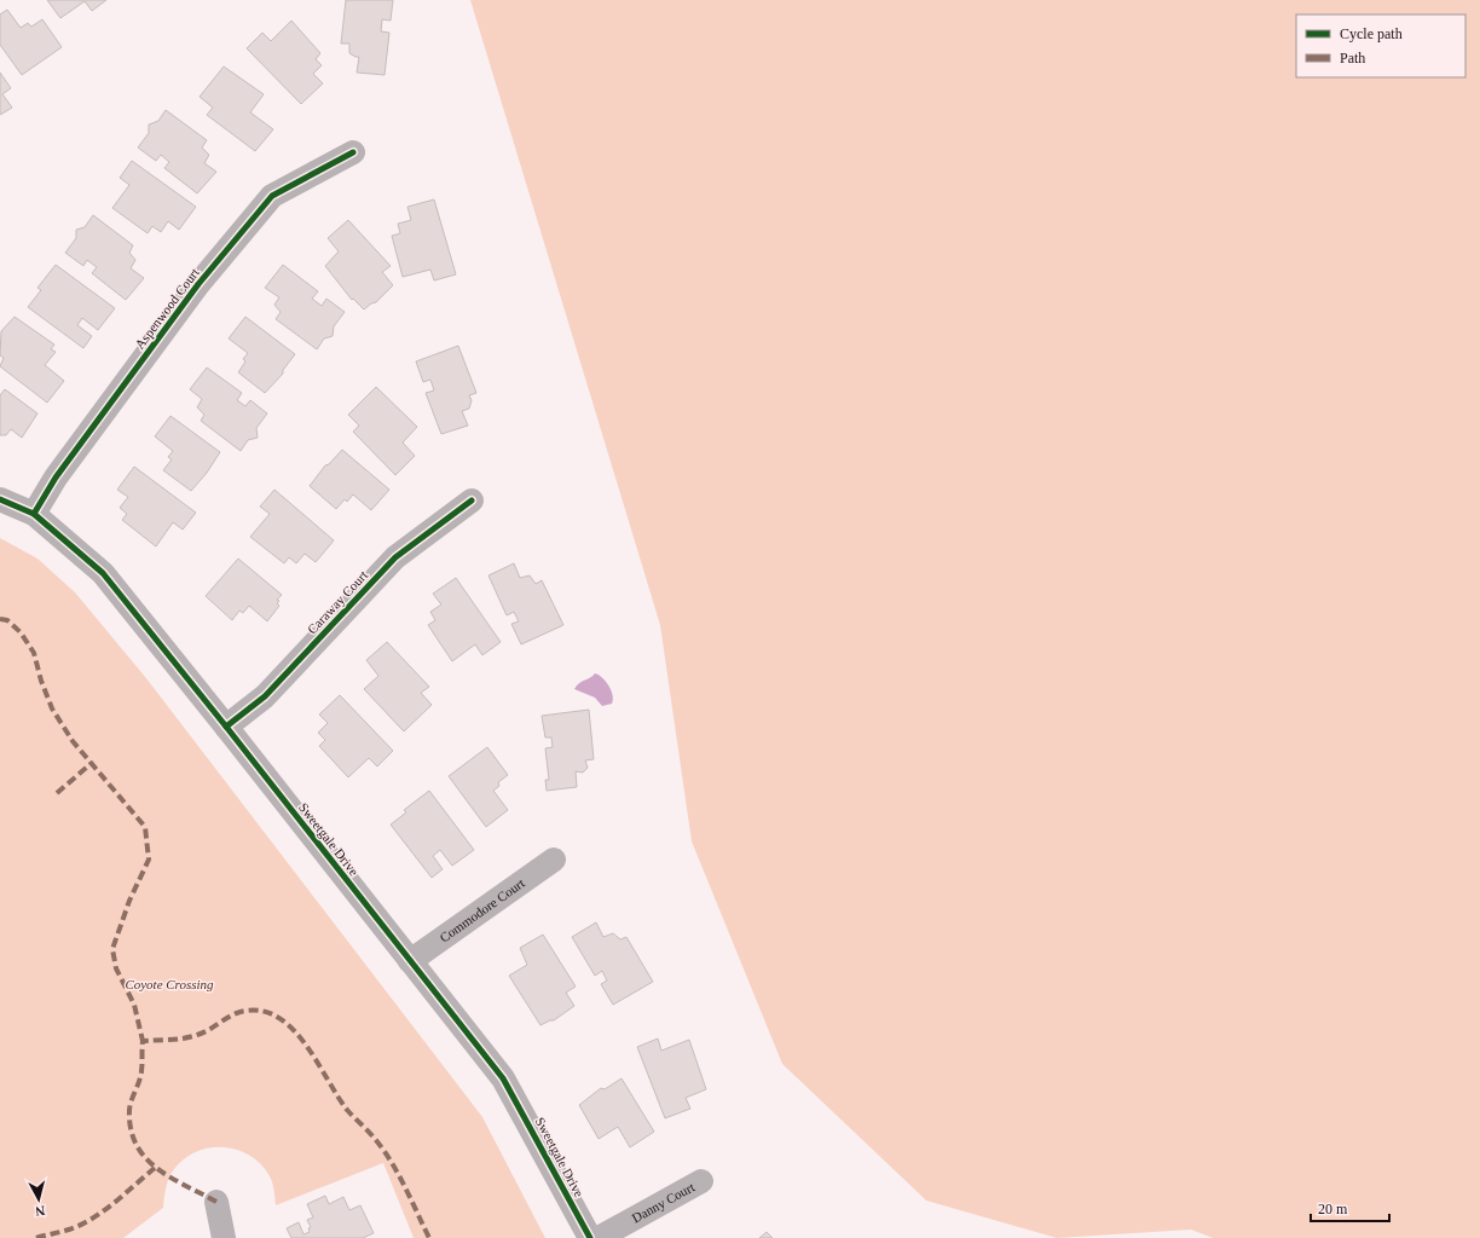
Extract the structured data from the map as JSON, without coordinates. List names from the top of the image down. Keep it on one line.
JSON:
{"streets":{"street":["Aspenwood Court","Caraway Court","Sweetgale Drive","Commodore Court","Danny Court"]},"crossings":[["Aspenwood Court","Sweetgale Drive"],["Caraway Court","Sweetgale Drive"],["Sweetgale Drive","Commodore Court"]],"parks":["Coyote Crossing"],"legend":["Cycle path","Path"],"scale_bar":"20 m","north":"bottom"}
